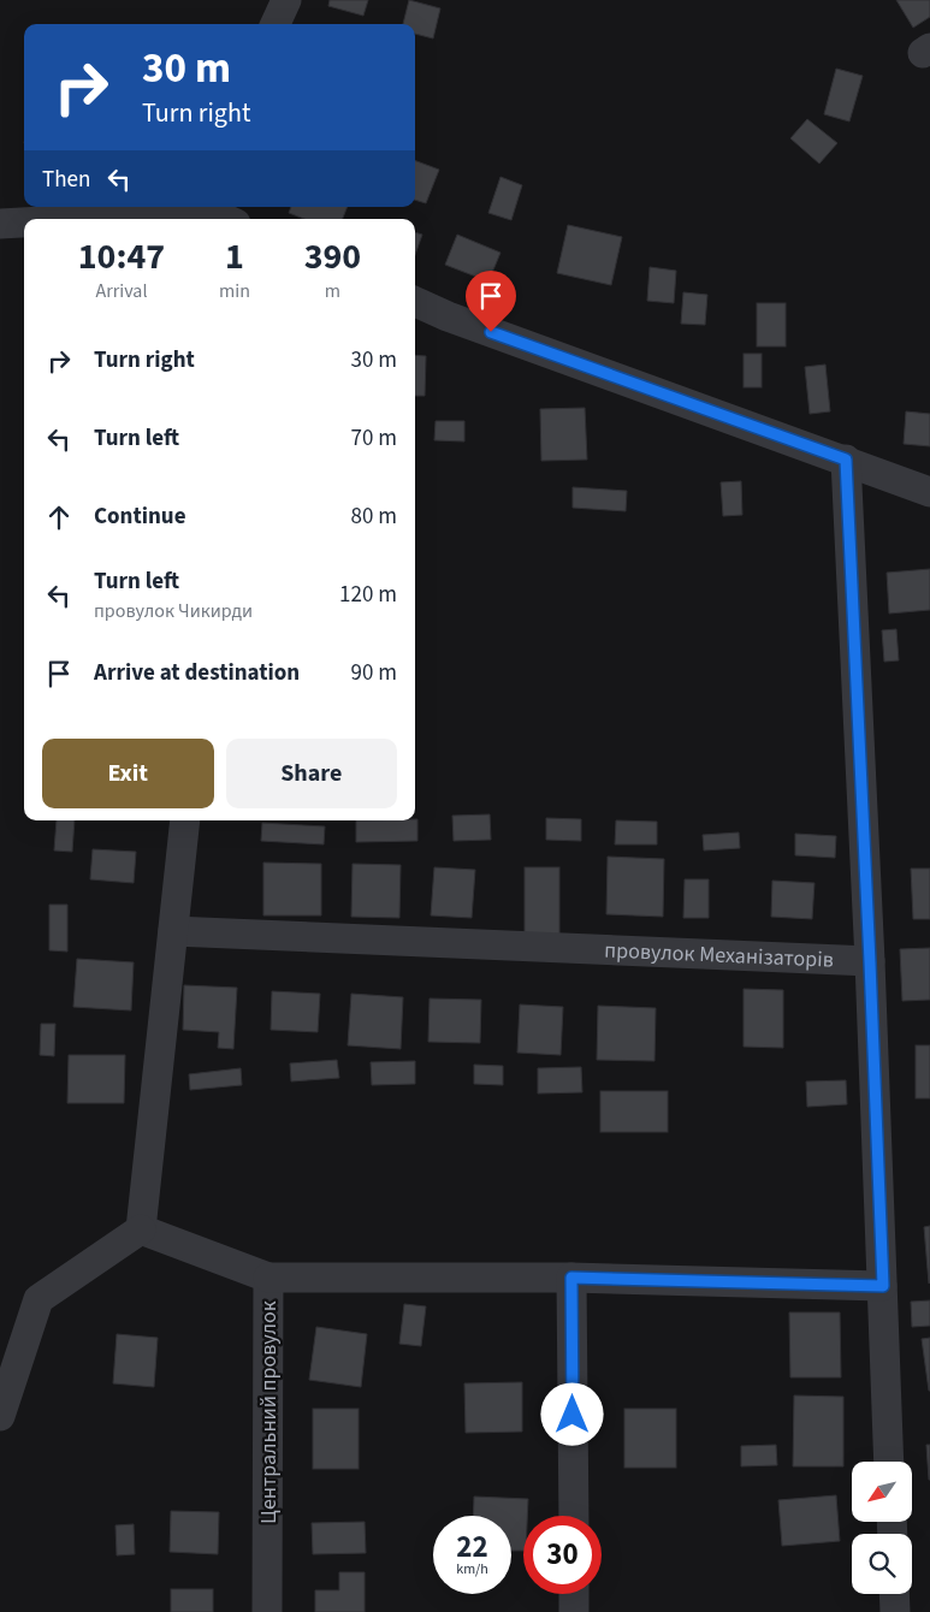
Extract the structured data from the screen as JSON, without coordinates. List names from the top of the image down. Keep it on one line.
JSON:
{"streets":{"street":["провулок Механізаторів","Центральний провулок"]},"north":"bottom left","page":{"turn":["30 m","Turn right"],"then":"Then","eta":["10:47","Arrival","1","min","390","m"],"list":[{"name":"Turn right","value":"30 m"},{"name":"Turn left","value":"70 m"},{"name":"Continue","value":"80 m"},{"name":"Turn left","note":"провулок Чикирди","value":"120 m"},{"name":"Arrive at destination","value":"90 m"}],"buttons":["Exit","Share"],"speed":"22 km/h","limit":"30"}}
